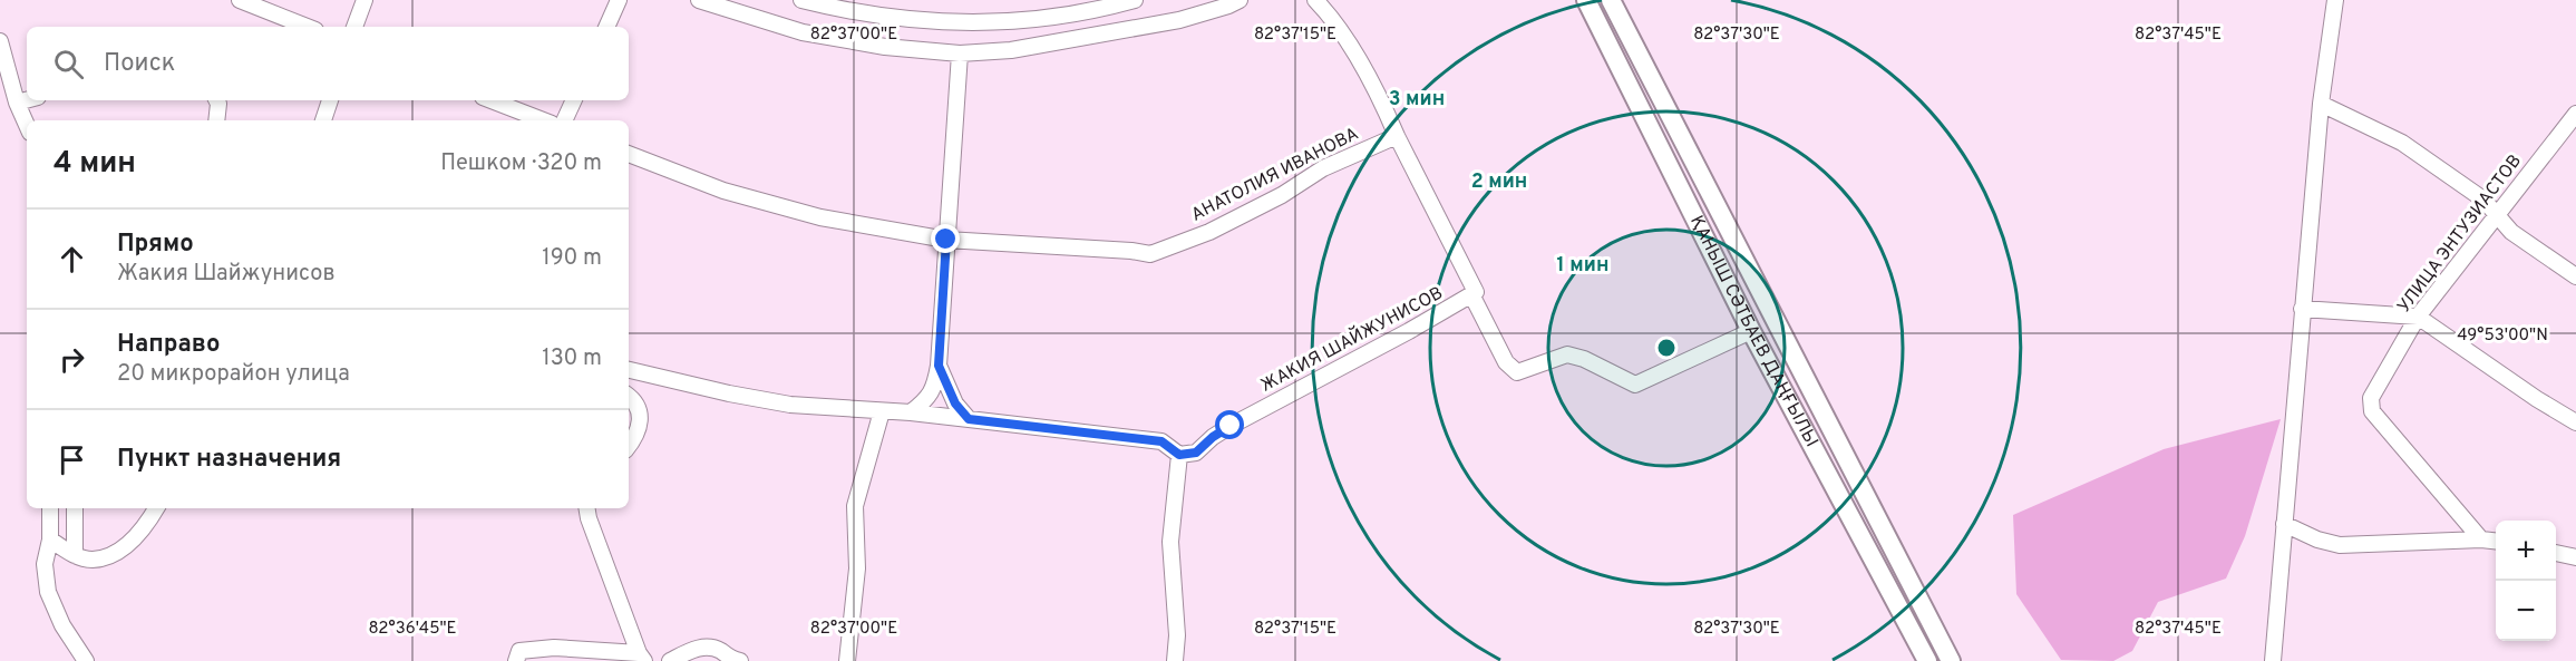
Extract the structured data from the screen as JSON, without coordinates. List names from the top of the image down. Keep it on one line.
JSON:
{"streets":{"main road":["ҚАНЫШ СӘТБАЕВ ДАҢҒЫЛЫ"],"street":["АНАТОЛИЯ ИВАНОВА","УЛИЦА ЭНТУЗИАСТОВ","ЖАКИЯ ШАЙЖУНИСОВ"]},"page":{"search":"Поиск","heading":["4 мин","Пешком · 320 m"],"list":[["Прямо","Жакия Шайжунисов","190 m"],["Направо","20 микрорайон улица","130 m"],"Пункт назначения"],"map_buttons":["+","−"]},"coordinates":["82°37'00\"E","82°37'15\"E","82°37'30\"E","82°37'45\"E","49°53'00\"N","82°36'45\"E"],"rings":["3 мин","2 мин","1 мин"]}
